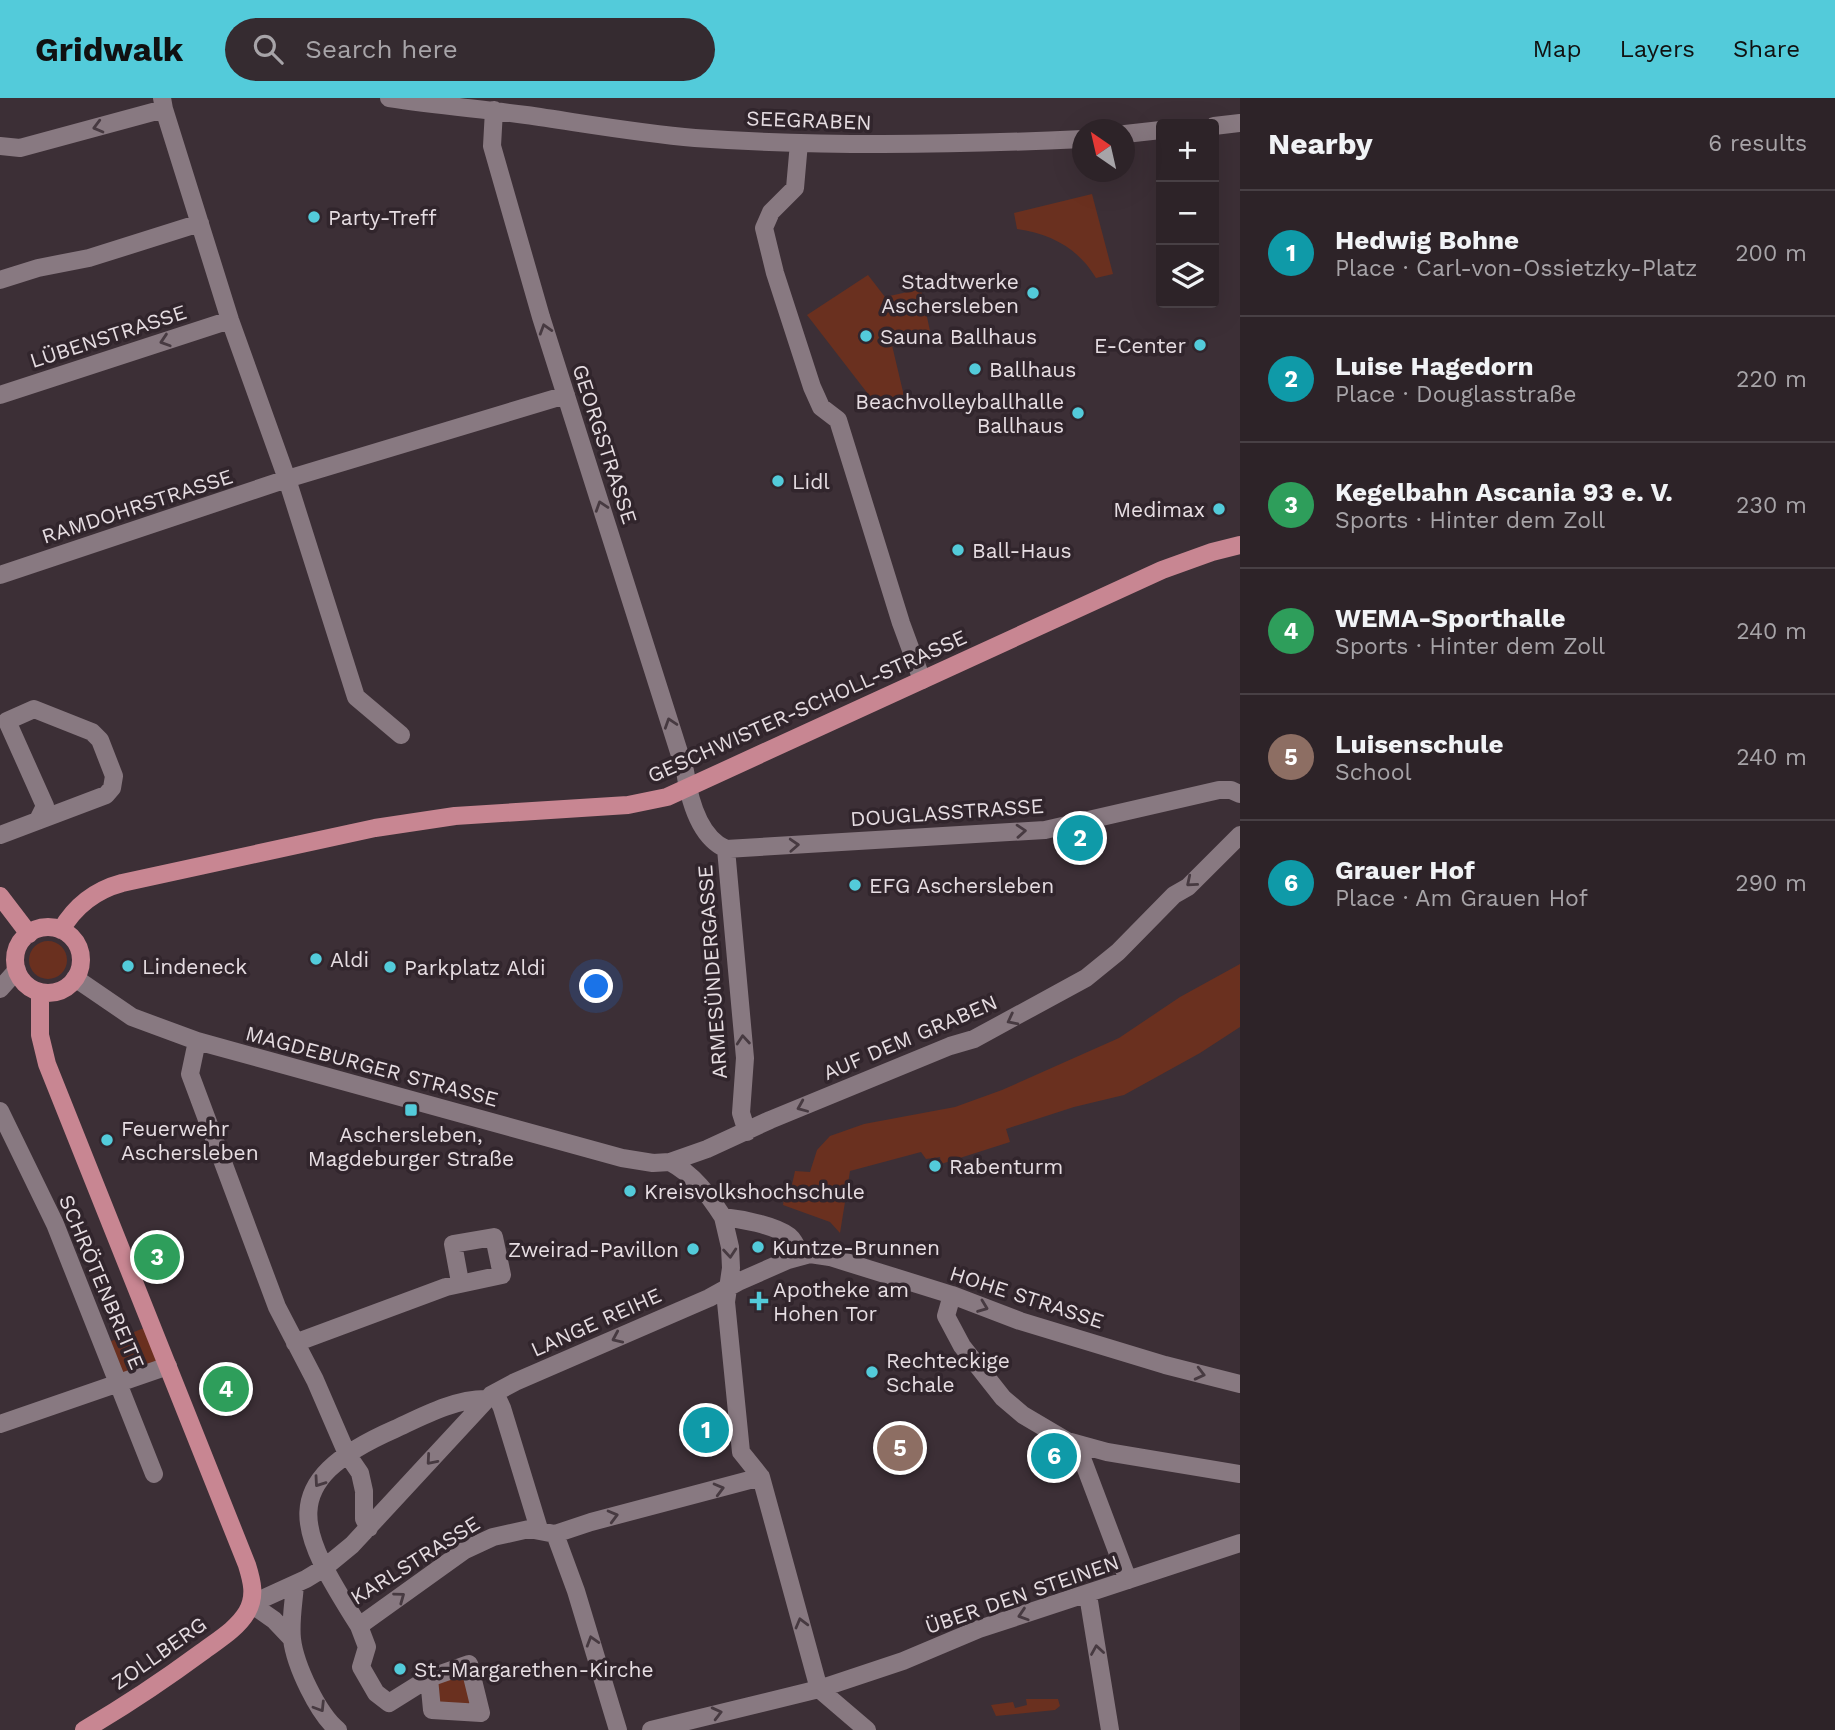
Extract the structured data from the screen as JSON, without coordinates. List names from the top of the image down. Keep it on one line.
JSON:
{"streets":{"main road":["GESCHWISTER-SCHOLL-STRASSE","ZOLLBERG"],"street":["SEEGRABEN","LÜBENSTRASSE","GEORGSTRASSE","RAMDOHRSTRASSE","DOUGLASSTRASSE","ARMESÜNDERGASSE","AUF DEM GRABEN","MAGDEBURGER STRASSE","SCHRÖTENBREITE","HOHE STRASSE","LANGE REIHE","KARLSTRASSE","ÜBER DEN STEINEN"]},"crossings":[["SEEGRABEN","GEORGSTRASSE"],["GEORGSTRASSE","RAMDOHRSTRASSE"],["GEORGSTRASSE","GESCHWISTER-SCHOLL-STRASSE"],["GESCHWISTER-SCHOLL-STRASSE","MAGDEBURGER STRASSE"],["DOUGLASSTRASSE","ARMESÜNDERGASSE"],["ARMESÜNDERGASSE","AUF DEM GRABEN"],["AUF DEM GRABEN","MAGDEBURGER STRASSE"],["HOHE STRASSE","LANGE REIHE"],["LANGE REIHE","KARLSTRASSE"],["LANGE REIHE","ZOLLBERG"]],"one_way":["GEORGSTRASSE","DOUGLASSTRASSE","ARMESÜNDERGASSE","AUF DEM GRABEN","KARLSTRASSE"],"places":{"other":["Party-Treff","Stadtwerke Aschersleben","Sauna Ballhaus","E-Center","Ballhaus","Beachvolleyballhalle Ballhaus","Lidl","Medimax","Ball-Haus","EFG Aschersleben","Aldi","Lindeneck","Parkplatz Aldi","Feuerwehr Aschersleben","Rabenturm","Kreisvolkshochschule","Kuntze-Brunnen","Zweirad-Pavillon","Rechteckige Schale","St.-Margarethen-Kirche"],"transit":["Aschersleben, Magdeburger Straße"],"health":["Apotheke am Hohen Tor"]},"north":"top left","page":{"header":"Gridwalk","search":"Search here","nav":["Map","Layers","Share"],"heading":["Nearby","6 results"],"map_buttons":["+","−"],"list":[{"mark":"1","name":"Hedwig Bohne","note":"Place · Carl-von-Ossietzky-Platz","value":"200 m"},{"mark":"2","name":"Luise Hagedorn","note":"Place · Douglasstraße","value":"220 m"},{"mark":"3","name":"Kegelbahn Ascania 93 e. V.","note":"Sports · Hinter dem Zoll","value":"230 m"},{"mark":"4","name":"WEMA-Sporthalle","note":"Sports · Hinter dem Zoll","value":"240 m"},{"mark":"5","name":"Luisenschule","note":"School","value":"240 m"},{"mark":"6","name":"Grauer Hof","note":"Place · Am Grauen Hof","value":"290 m"}],"pins":["2","3","4","1","5","6"]}}
